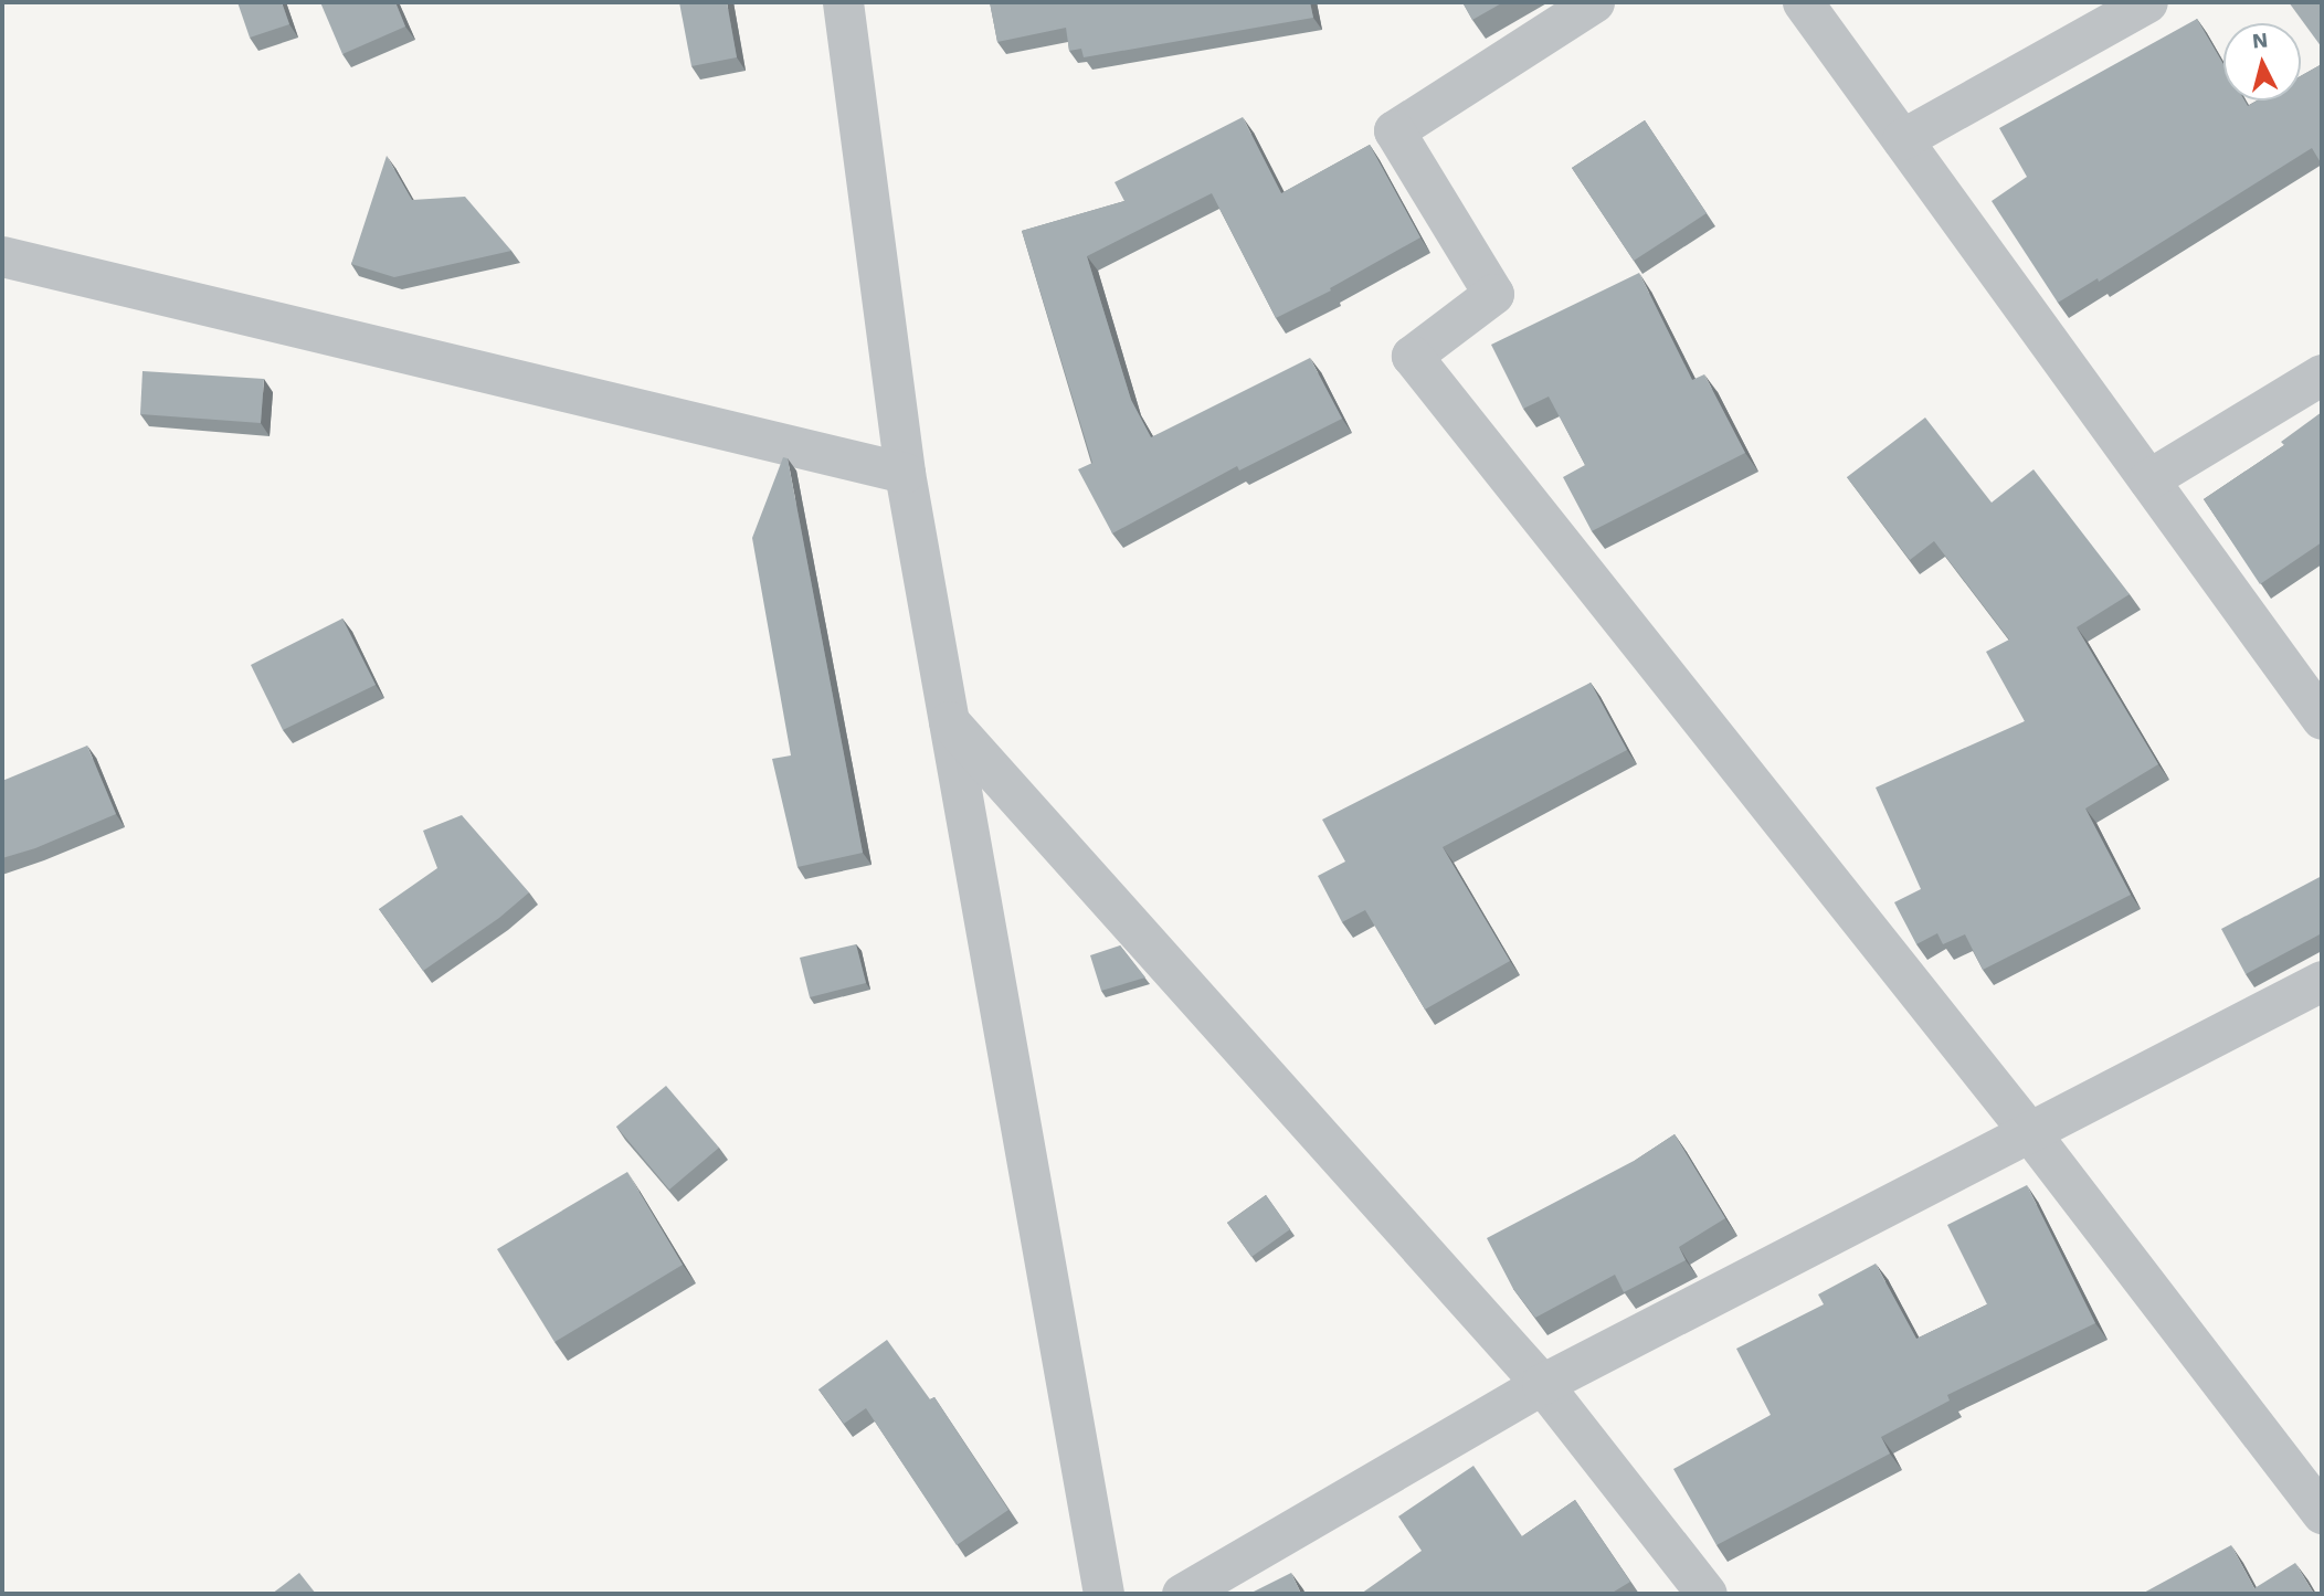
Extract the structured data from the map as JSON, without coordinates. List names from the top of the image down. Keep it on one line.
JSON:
{"north":"top"}
